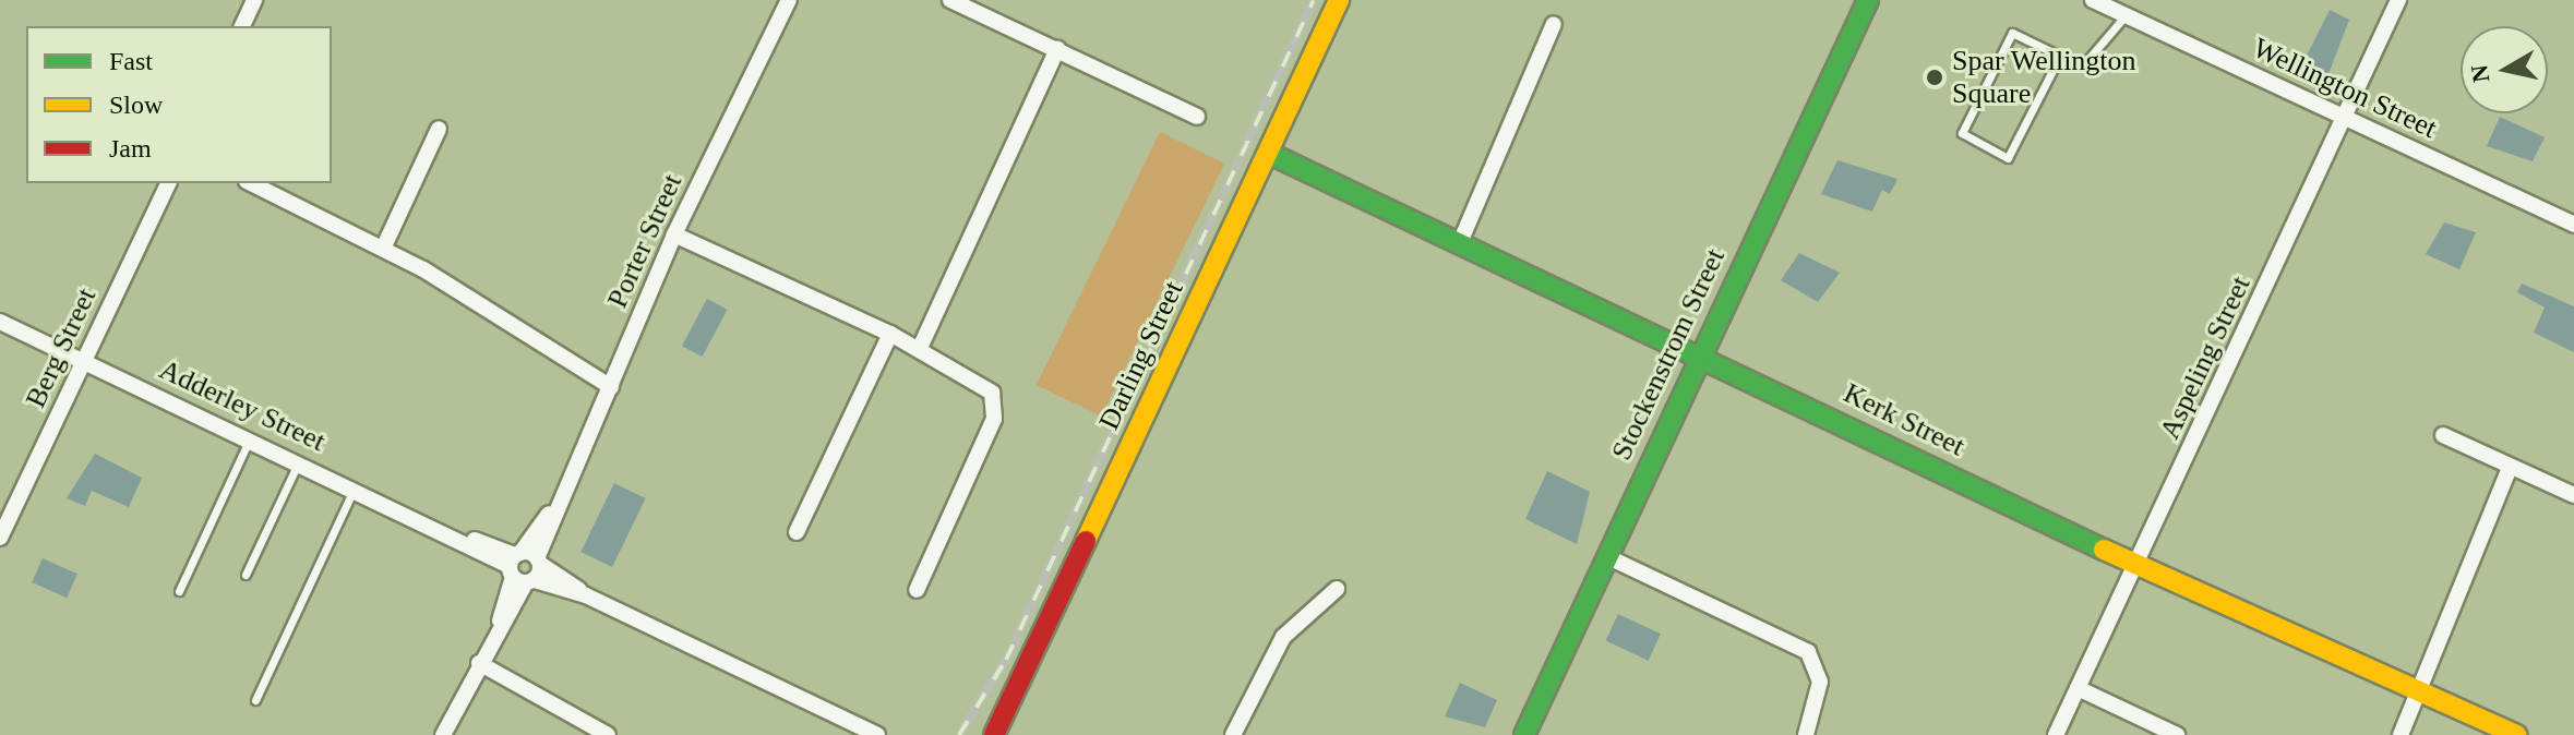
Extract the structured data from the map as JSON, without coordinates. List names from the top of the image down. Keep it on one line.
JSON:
{"streets":{"street":["Wellington Street","Porter Street","Berg Street","Stockenstrom Street","Darling Street","Aspeling Street","Adderley Street","Kerk Street"]},"crossings":[["Wellington Street","Aspeling Street"],["Porter Street","Adderley Street"],["Berg Street","Adderley Street"],["Stockenstrom Street","Kerk Street"],["Darling Street","Kerk Street"],["Aspeling Street","Kerk Street"]],"places":["Spar Wellington Square"],"legend":["Fast","Slow","Jam"],"north":"left"}
